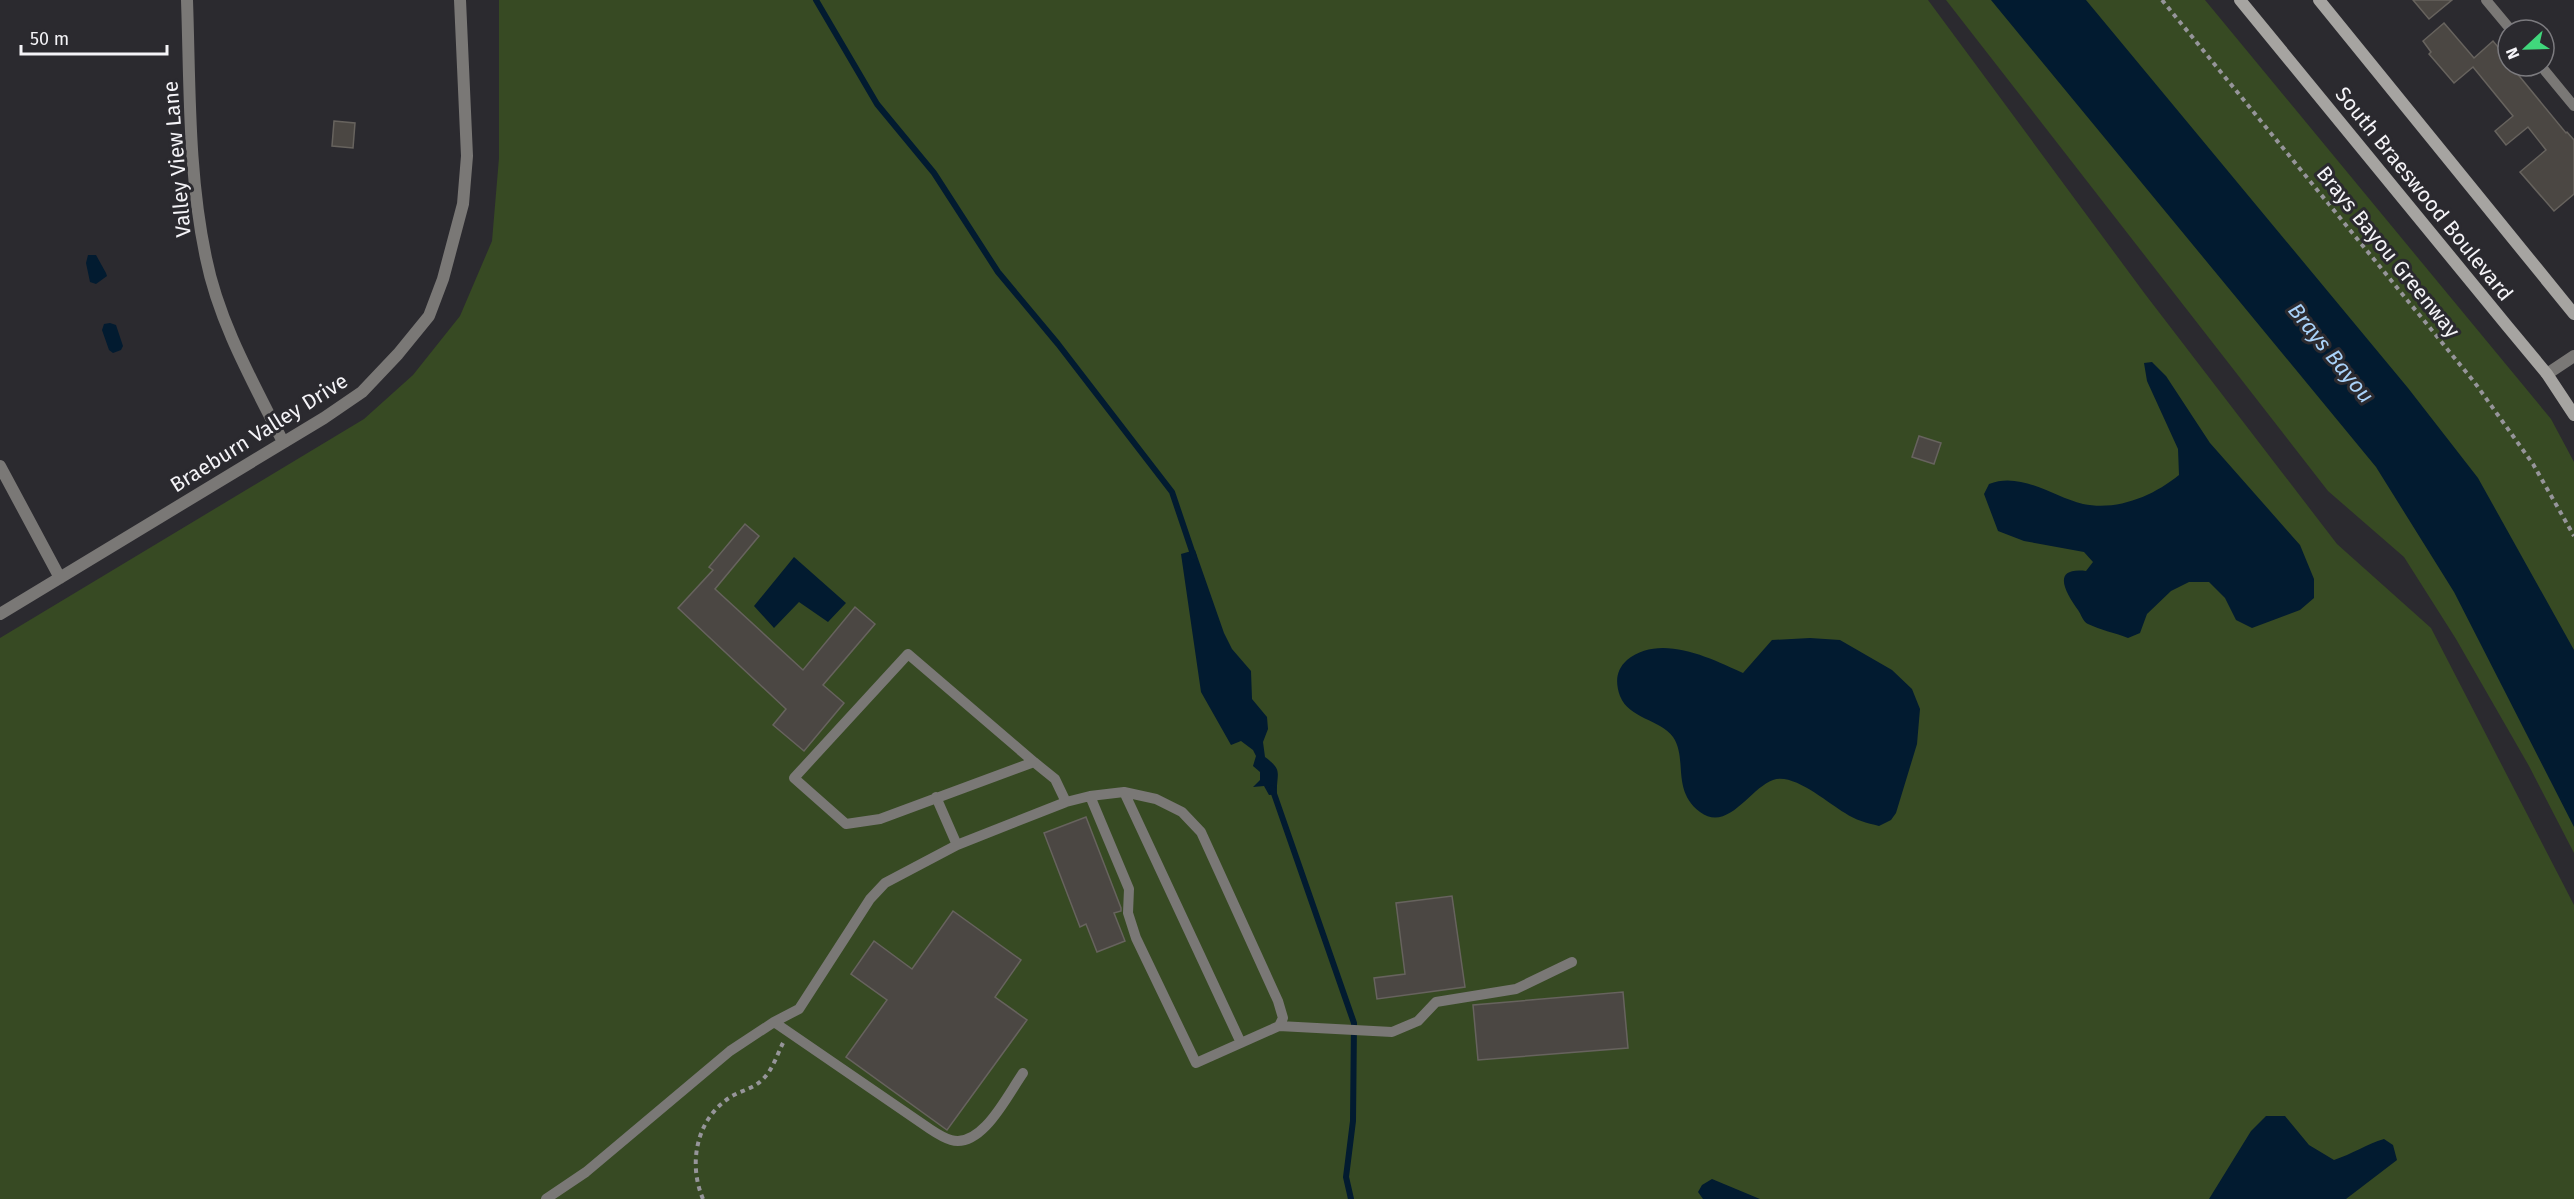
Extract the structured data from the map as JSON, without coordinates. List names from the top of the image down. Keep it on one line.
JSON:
{"streets":{"main road":["South Braeswood Boulevard"],"street":["Valley View Lane","Braeburn Valley Drive"],"path":["Brays Bayou Greenway"]},"crossings":[["Valley View Lane","Braeburn Valley Drive"]],"water":["Brays Bayou"],"scale_bar":"50 m","north":"left"}
